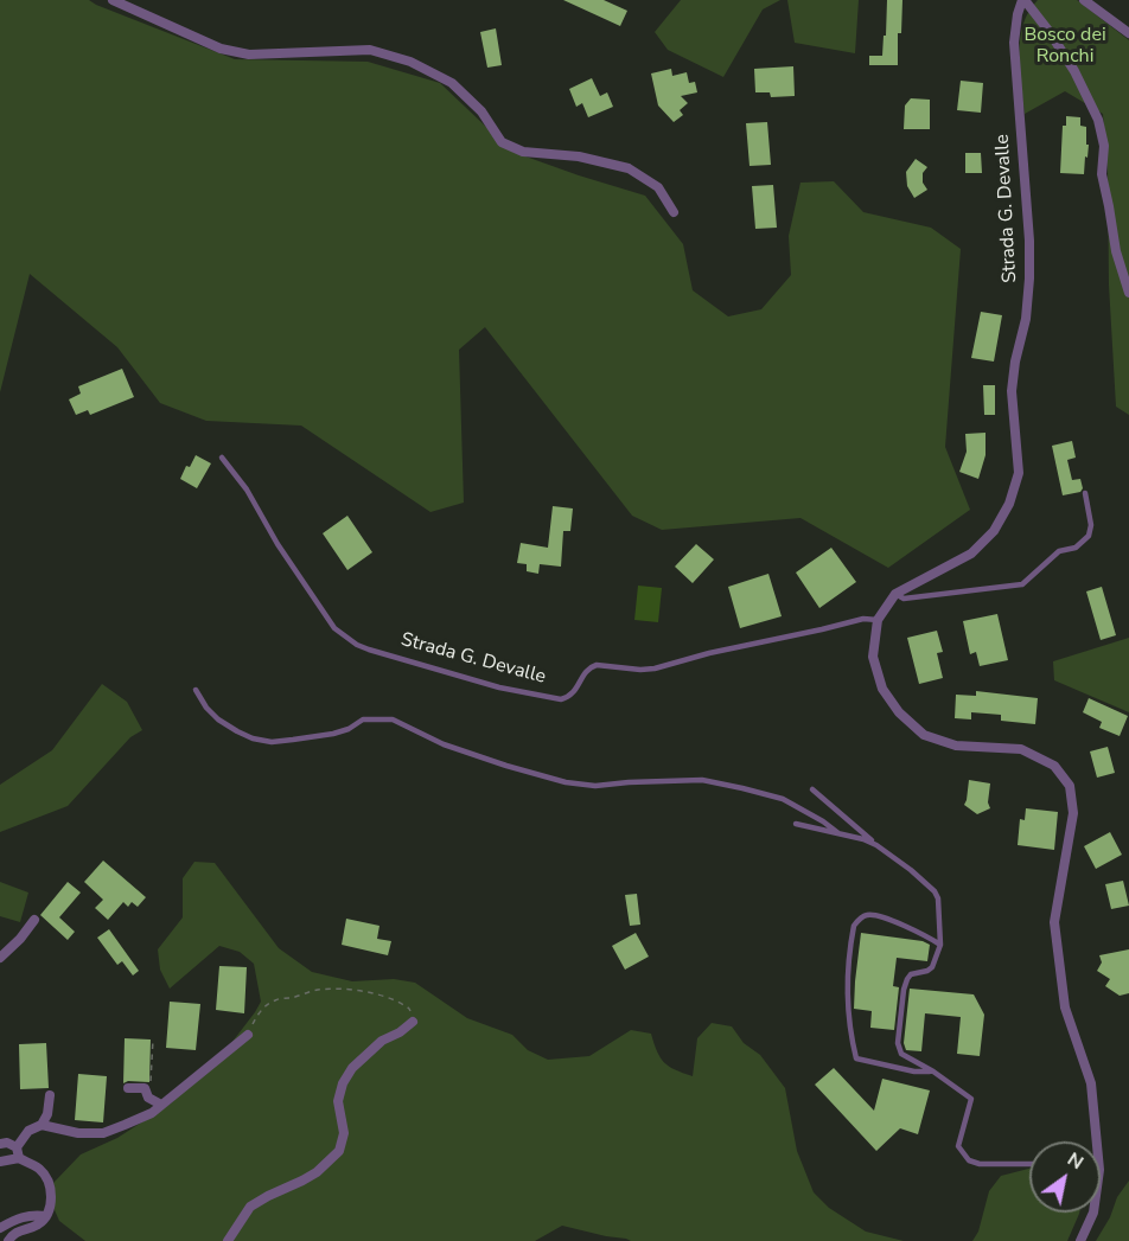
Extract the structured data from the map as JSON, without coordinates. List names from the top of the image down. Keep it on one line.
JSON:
{"streets":{"street":["Strada G. Devalle"]},"parks":["Bosco dei Ronchi"],"north":"top right"}
